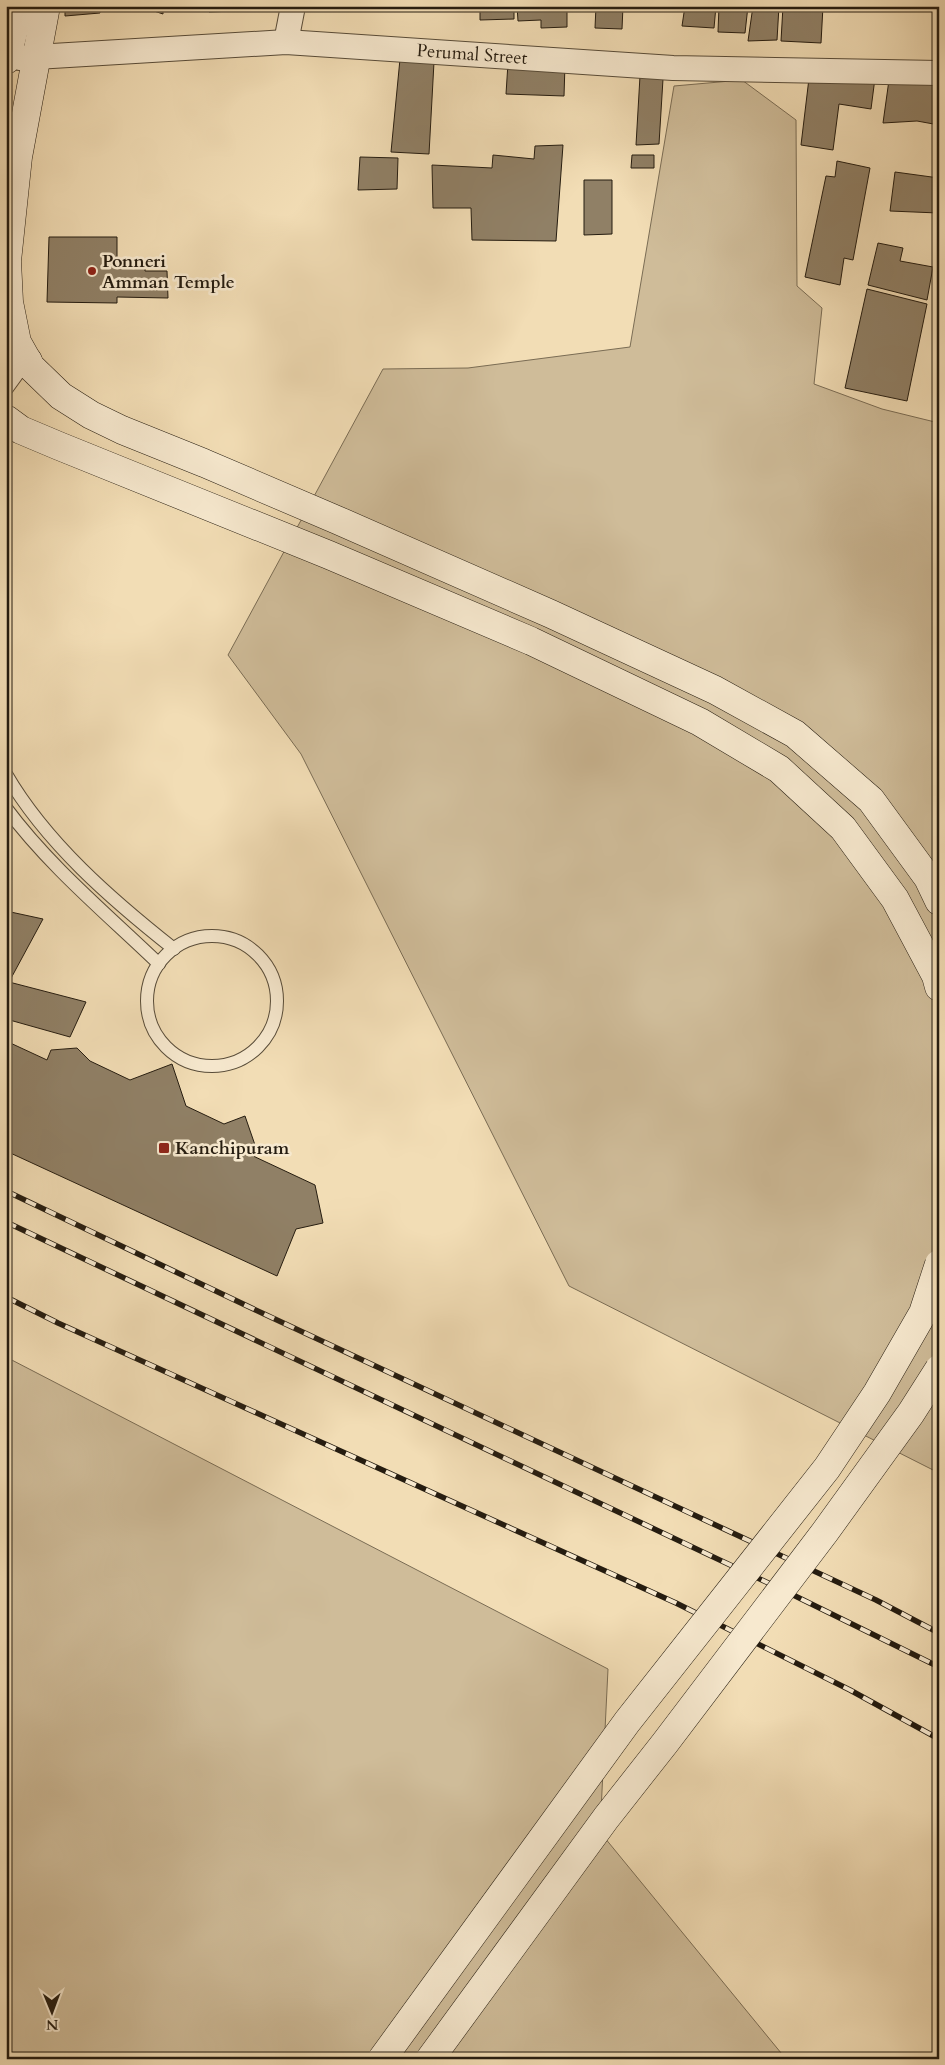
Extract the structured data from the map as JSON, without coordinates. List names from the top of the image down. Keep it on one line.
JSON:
{"streets":{"street":["Perumal Street"]},"places":{"other":["Ponneri Amman Temple"],"transit":["Kanchipuram"]},"north":"bottom"}
